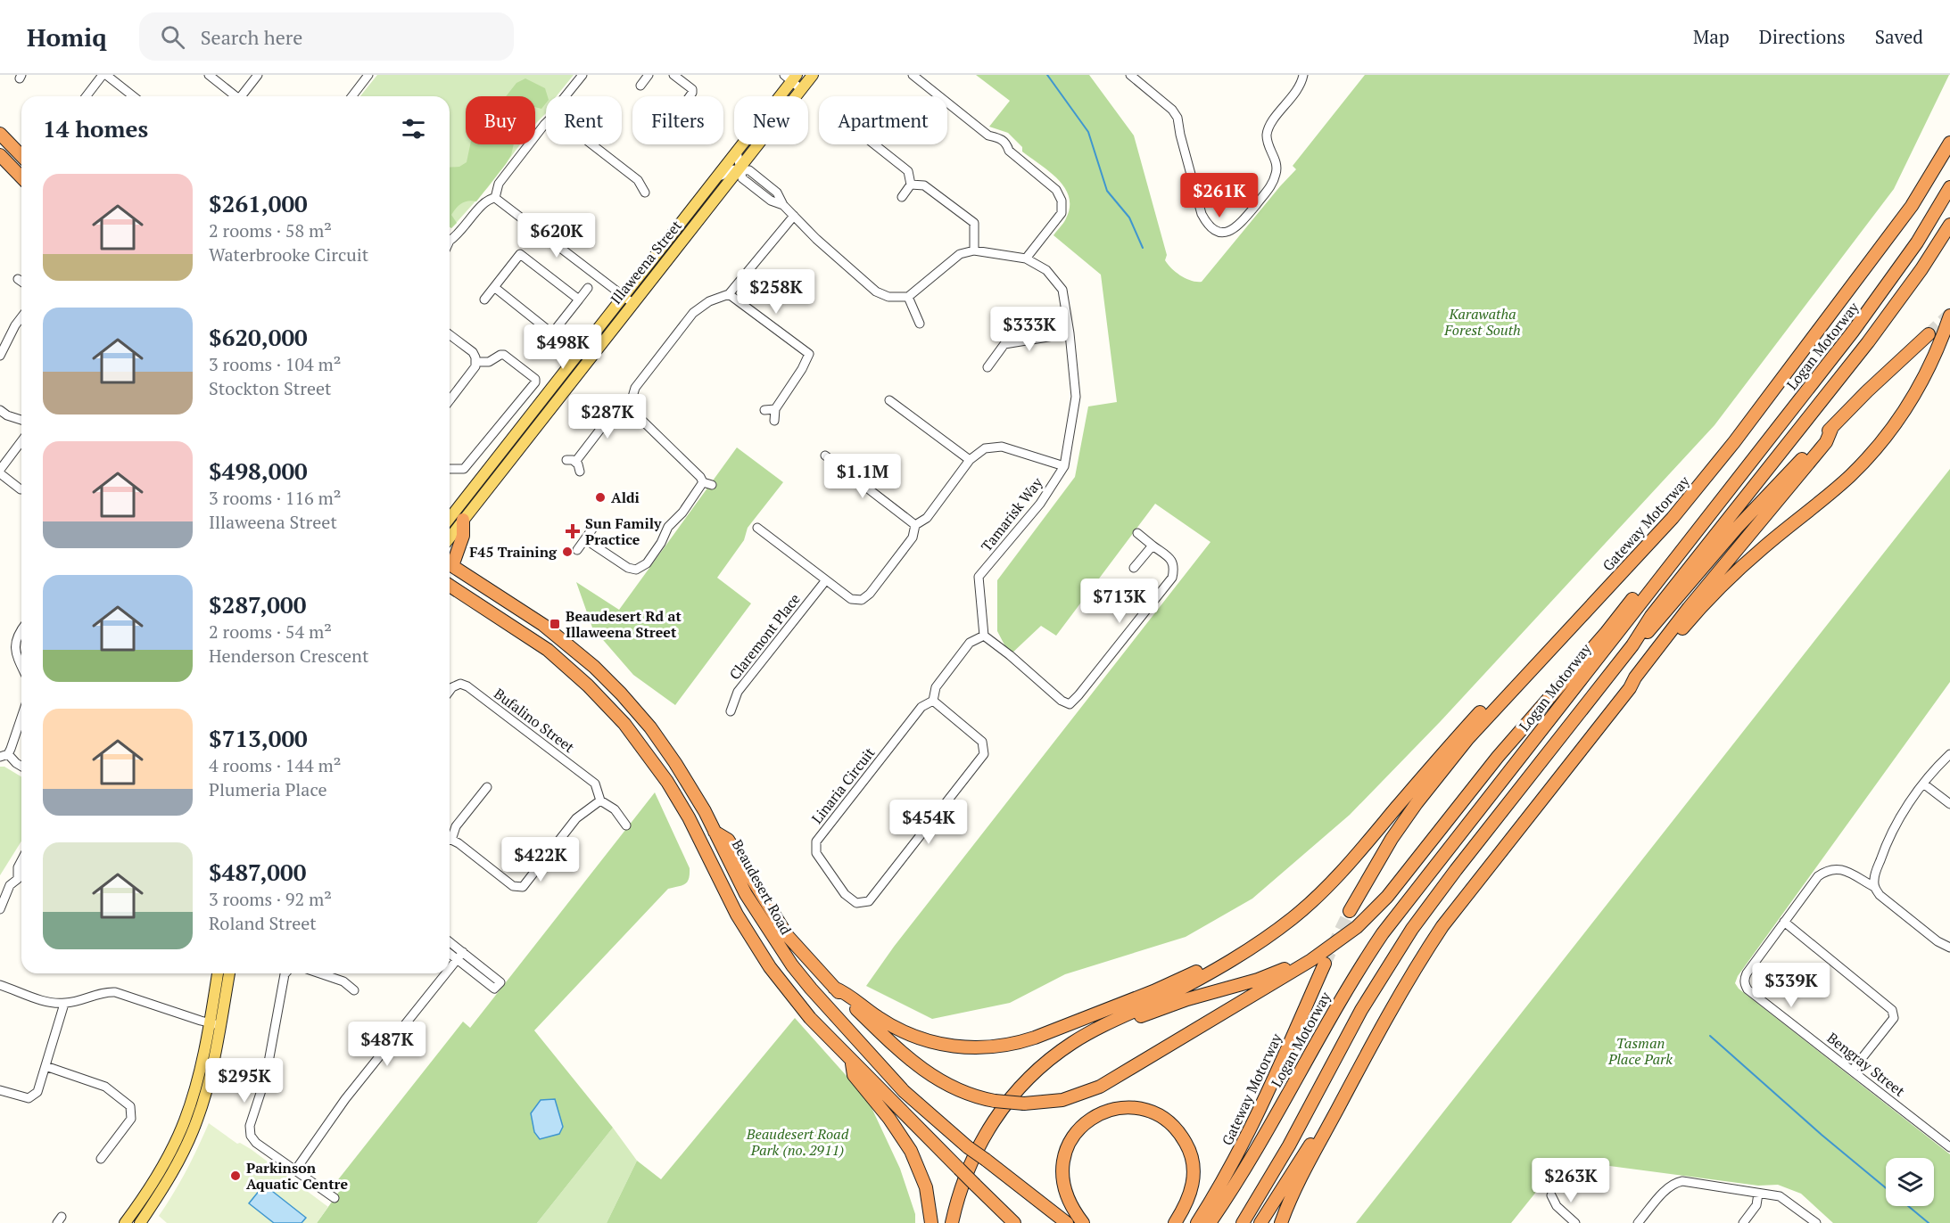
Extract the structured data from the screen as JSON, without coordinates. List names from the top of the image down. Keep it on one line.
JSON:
{"streets":{"highway":["Logan Motorway","Gateway Motorway","Beaudesert Road"],"main road":["Illaweena Street"],"street":["Tamarisk Way","Claremont Place","Bufalino Street","Linaria Circuit","Bengray Street"]},"crossings":[["Tamarisk Way","Linaria Circuit"]],"parks":["Karawatha Forest South","Tasman Place Park","Beaudesert Road Park (no. 2911)"],"places":{"other":["Aldi","F45 Training","Parkinson Aquatic Centre"],"health":["Sun Family Practice"],"transit":["Beaudesert Rd at Illaweena Street"]},"page":{"header":"Homiq","search":"Search here","nav":["Map","Directions","Saved"],"chip":["Buy","Rent","Filters","New","Apartment"],"heading":"14 homes","list":[{"name":"$261,000","note":"2 rooms · 58 m² · Waterbrooke Circuit"},{"name":"$620,000","note":"3 rooms · 104 m² · Stockton Street"},{"name":"$498,000","note":"3 rooms · 116 m² · Illaweena Street"},{"name":"$287,000","note":"2 rooms · 54 m² · Henderson Crescent"},{"name":"$713,000","note":"4 rooms · 144 m² · Plumeria Place"},{"name":"$487,000","note":"3 rooms · 92 m² · Roland Street"}],"price":["$261K","$620K","$258K","$333K","$498K","$287K","$1.1M","$713K","$454K","$422K","$339K","$487K","$295K","$263K"]}}
